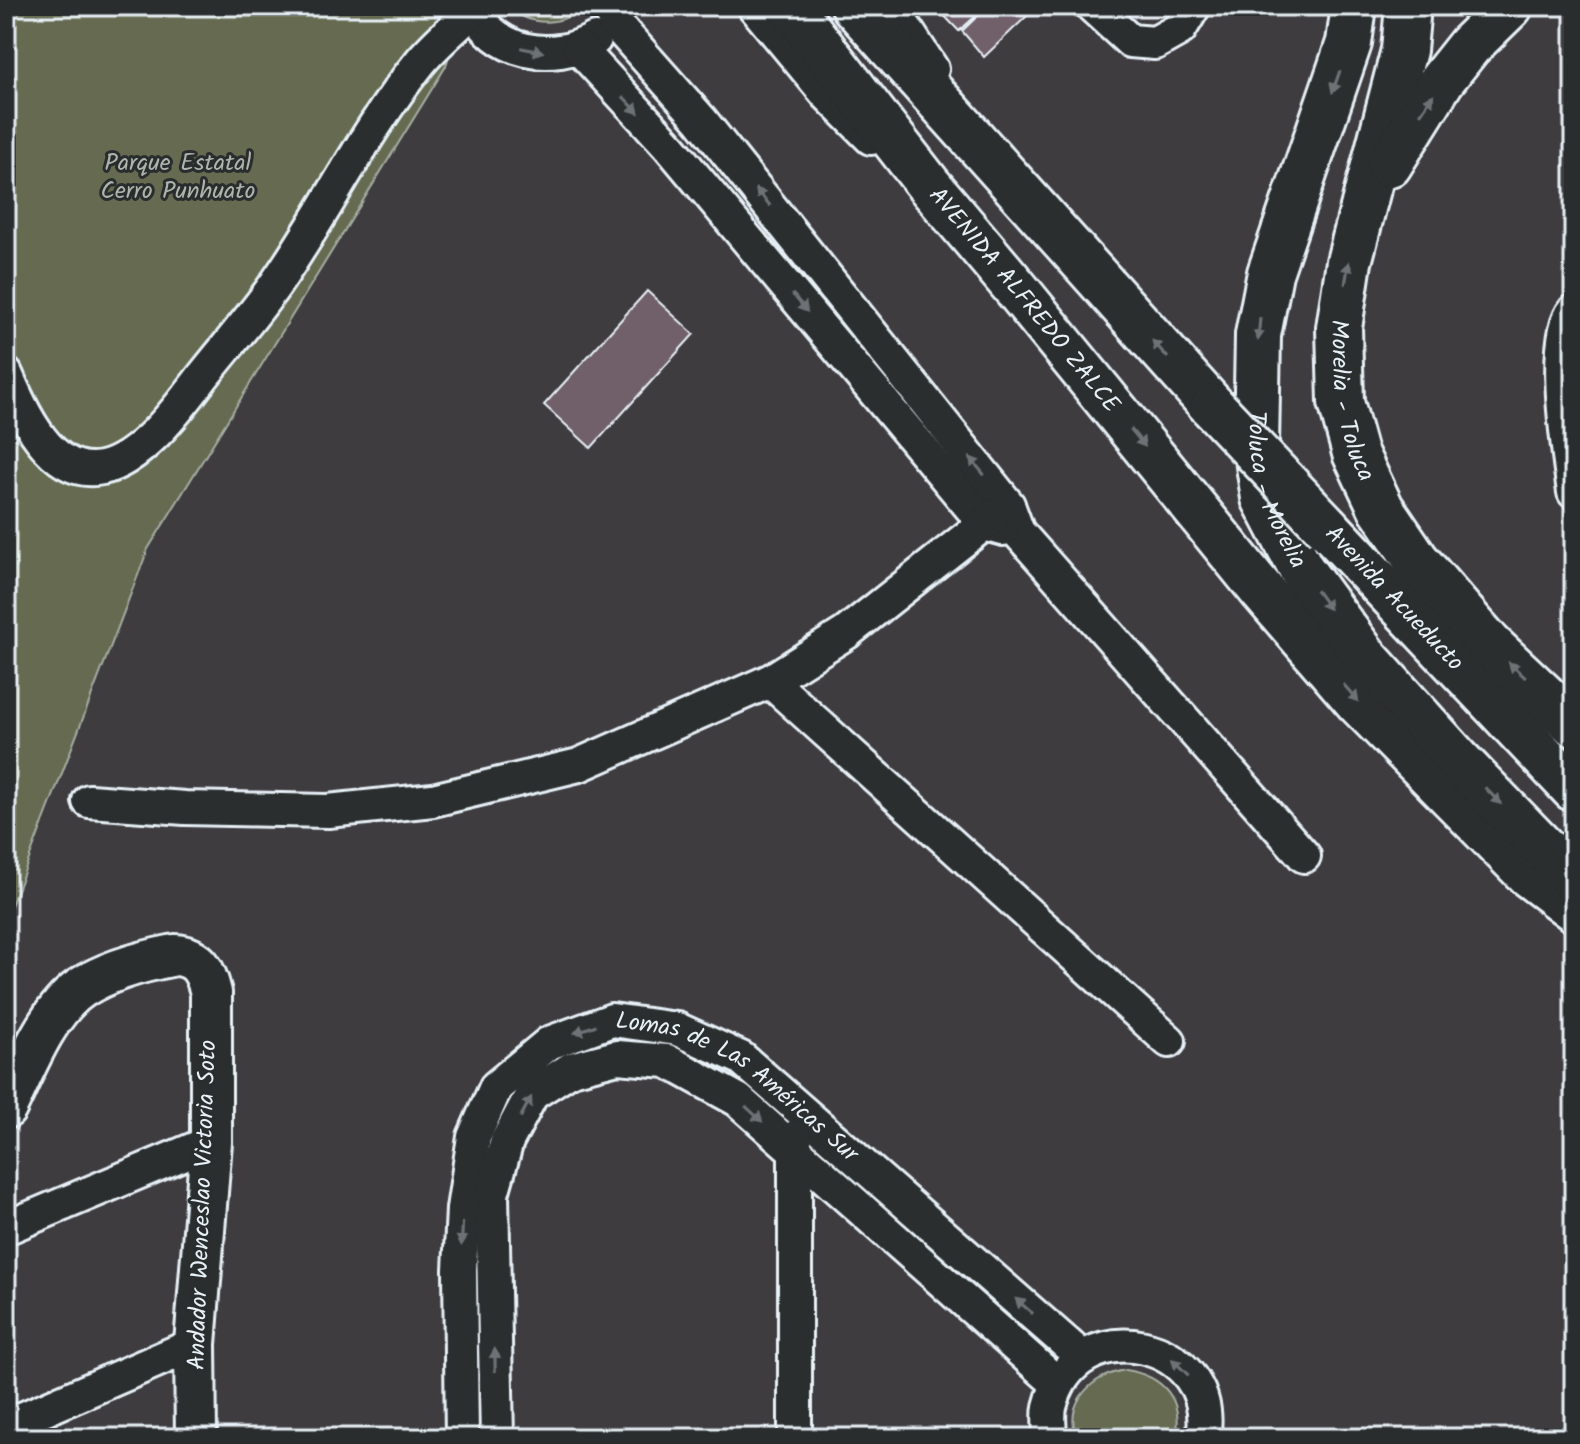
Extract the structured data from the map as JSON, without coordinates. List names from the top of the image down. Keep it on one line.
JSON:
{"streets":{"main road":["AVENIDA ALFREDO ZALCE","Morelia - Toluca","Toluca - Morelia","Avenida Acueducto"],"street":["Lomas de Las Américas Sur","Andador Wenceslao Victoria Soto"]},"one_way":["AVENIDA ALFREDO ZALCE","Morelia - Toluca","Toluca - Morelia","Avenida Acueducto"],"parks":["Parque Estatal Cerro Punhuato"]}
